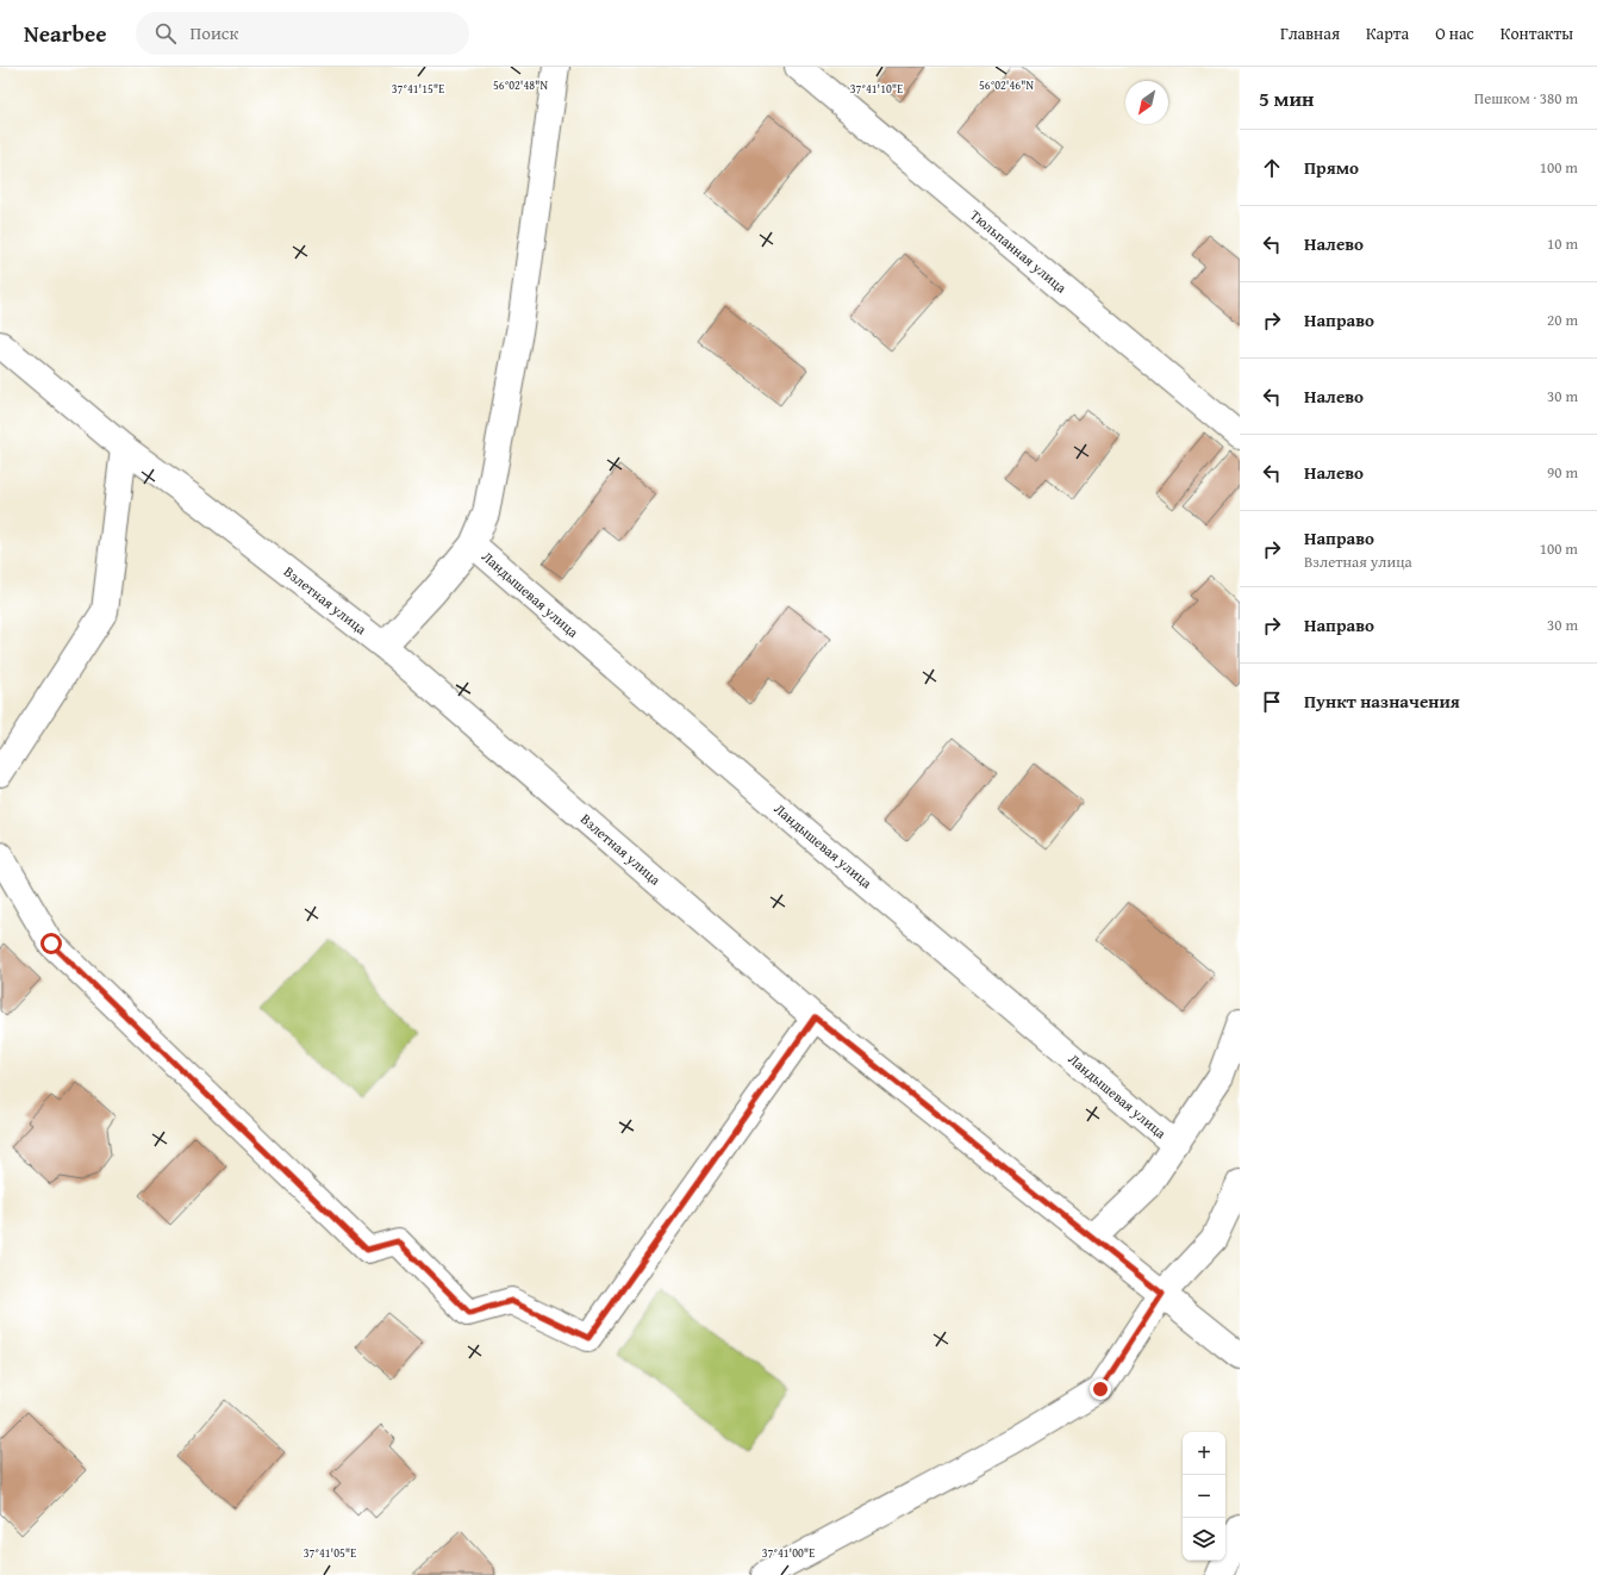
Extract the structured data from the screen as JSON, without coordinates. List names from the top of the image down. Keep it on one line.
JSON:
{"streets":{"street":["Тюльпанная улица","Ландышевая улица","Взлетная улица"]},"north":"bottom left","page":{"header":"Nearbee","search":"Поиск","nav":["Главная","Карта","О нас","Контакты"],"heading":["5 мин","Пешком · 380 m"],"list":[["Прямо","100 m"],["Налево","10 m"],["Направо","20 m"],["Налево","30 m"],["Налево","90 m"],["Направо","Взлетная улица","100 m"],["Направо","30 m"],"Пункт назначения"],"map_buttons":["+","−"]},"coordinates":["56°02'48\"N","56°02'46\"N","37°41'15\"E","37°41'10\"E","37°41'05\"E","37°41'00\"E"]}
